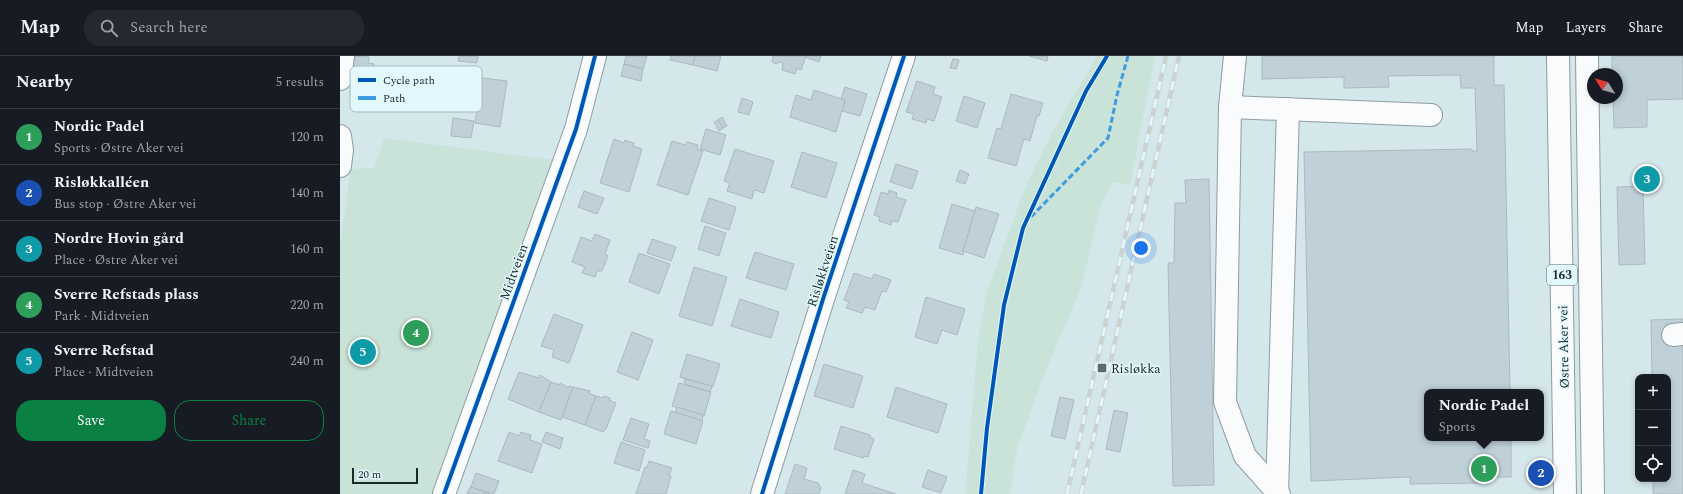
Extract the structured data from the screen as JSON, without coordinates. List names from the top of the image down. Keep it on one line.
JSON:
{"streets":{"main road":["Risløkkveien","Midtveien","163","Østre Aker vei"]},"places":{"transit":["Risløkka"]},"legend":["Cycle path","Path"],"scale_bar":"20 m","north":"top left","page":{"header":"Map","search":"Search here","nav":["Map","Layers","Share"],"heading":["Nearby","5 results"],"list":[{"mark":"1","name":"Nordic Padel","note":"Sports · Østre Aker vei","value":"120 m"},{"mark":"2","name":"Risløkkalléen","note":"Bus stop · Østre Aker vei","value":"140 m"},{"mark":"3","name":"Nordre Hovin gård","note":"Place · Østre Aker vei","value":"160 m"},{"mark":"4","name":"Sverre Refstads plass","note":"Park · Midtveien","value":"220 m"},{"mark":"5","name":"Sverre Refstad","note":"Place · Midtveien","value":"240 m"}],"pins":["3","4","5","1","2"],"map_buttons":["+","−"],"buttons":["Save","Share"],"popup":["Nordic Padel","Sports"],"scale":"20 m"}}
